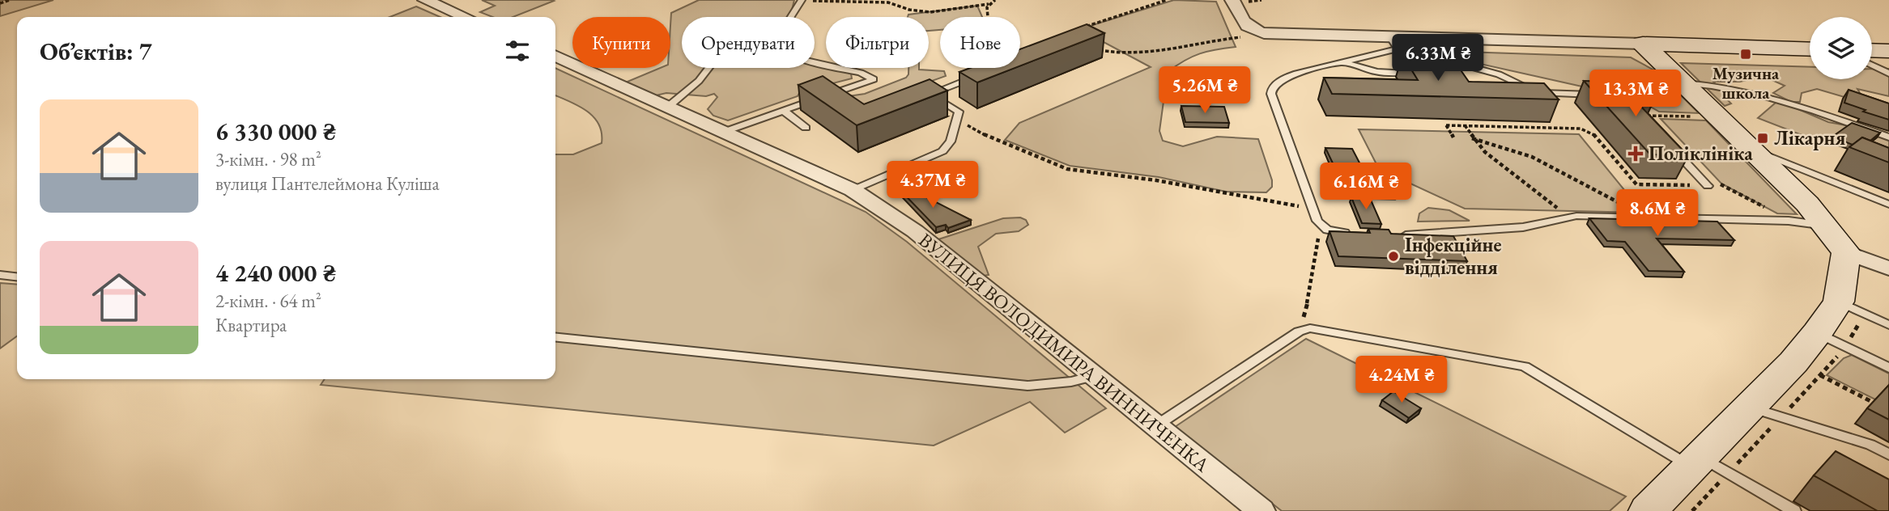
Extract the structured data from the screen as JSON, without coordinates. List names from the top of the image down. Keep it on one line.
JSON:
{"streets":{"street":["ВУЛИЦЯ ВОЛОДИМИРА ВИННИЧЕНКА"]},"places":{"transit":["Музична школа","Лікарня"],"health":["Поліклініка"],"other":["Інфекційне відділення"]},"page":{"chip":["Купити","Орендувати","Фільтри","Нове"],"heading":"Об’єктів: 7","price":["6.33M ₴","5.26M ₴","13.3M ₴","4.37M ₴","6.16M ₴","8.6M ₴","4.24M ₴"],"list":[{"name":"6 330 000 ₴","note":"3-кімн. · 98 m² · вулиця Пантелеймона Куліша"},{"name":"4 240 000 ₴","note":"2-кімн. · 64 m² · Квартира"}]}}
